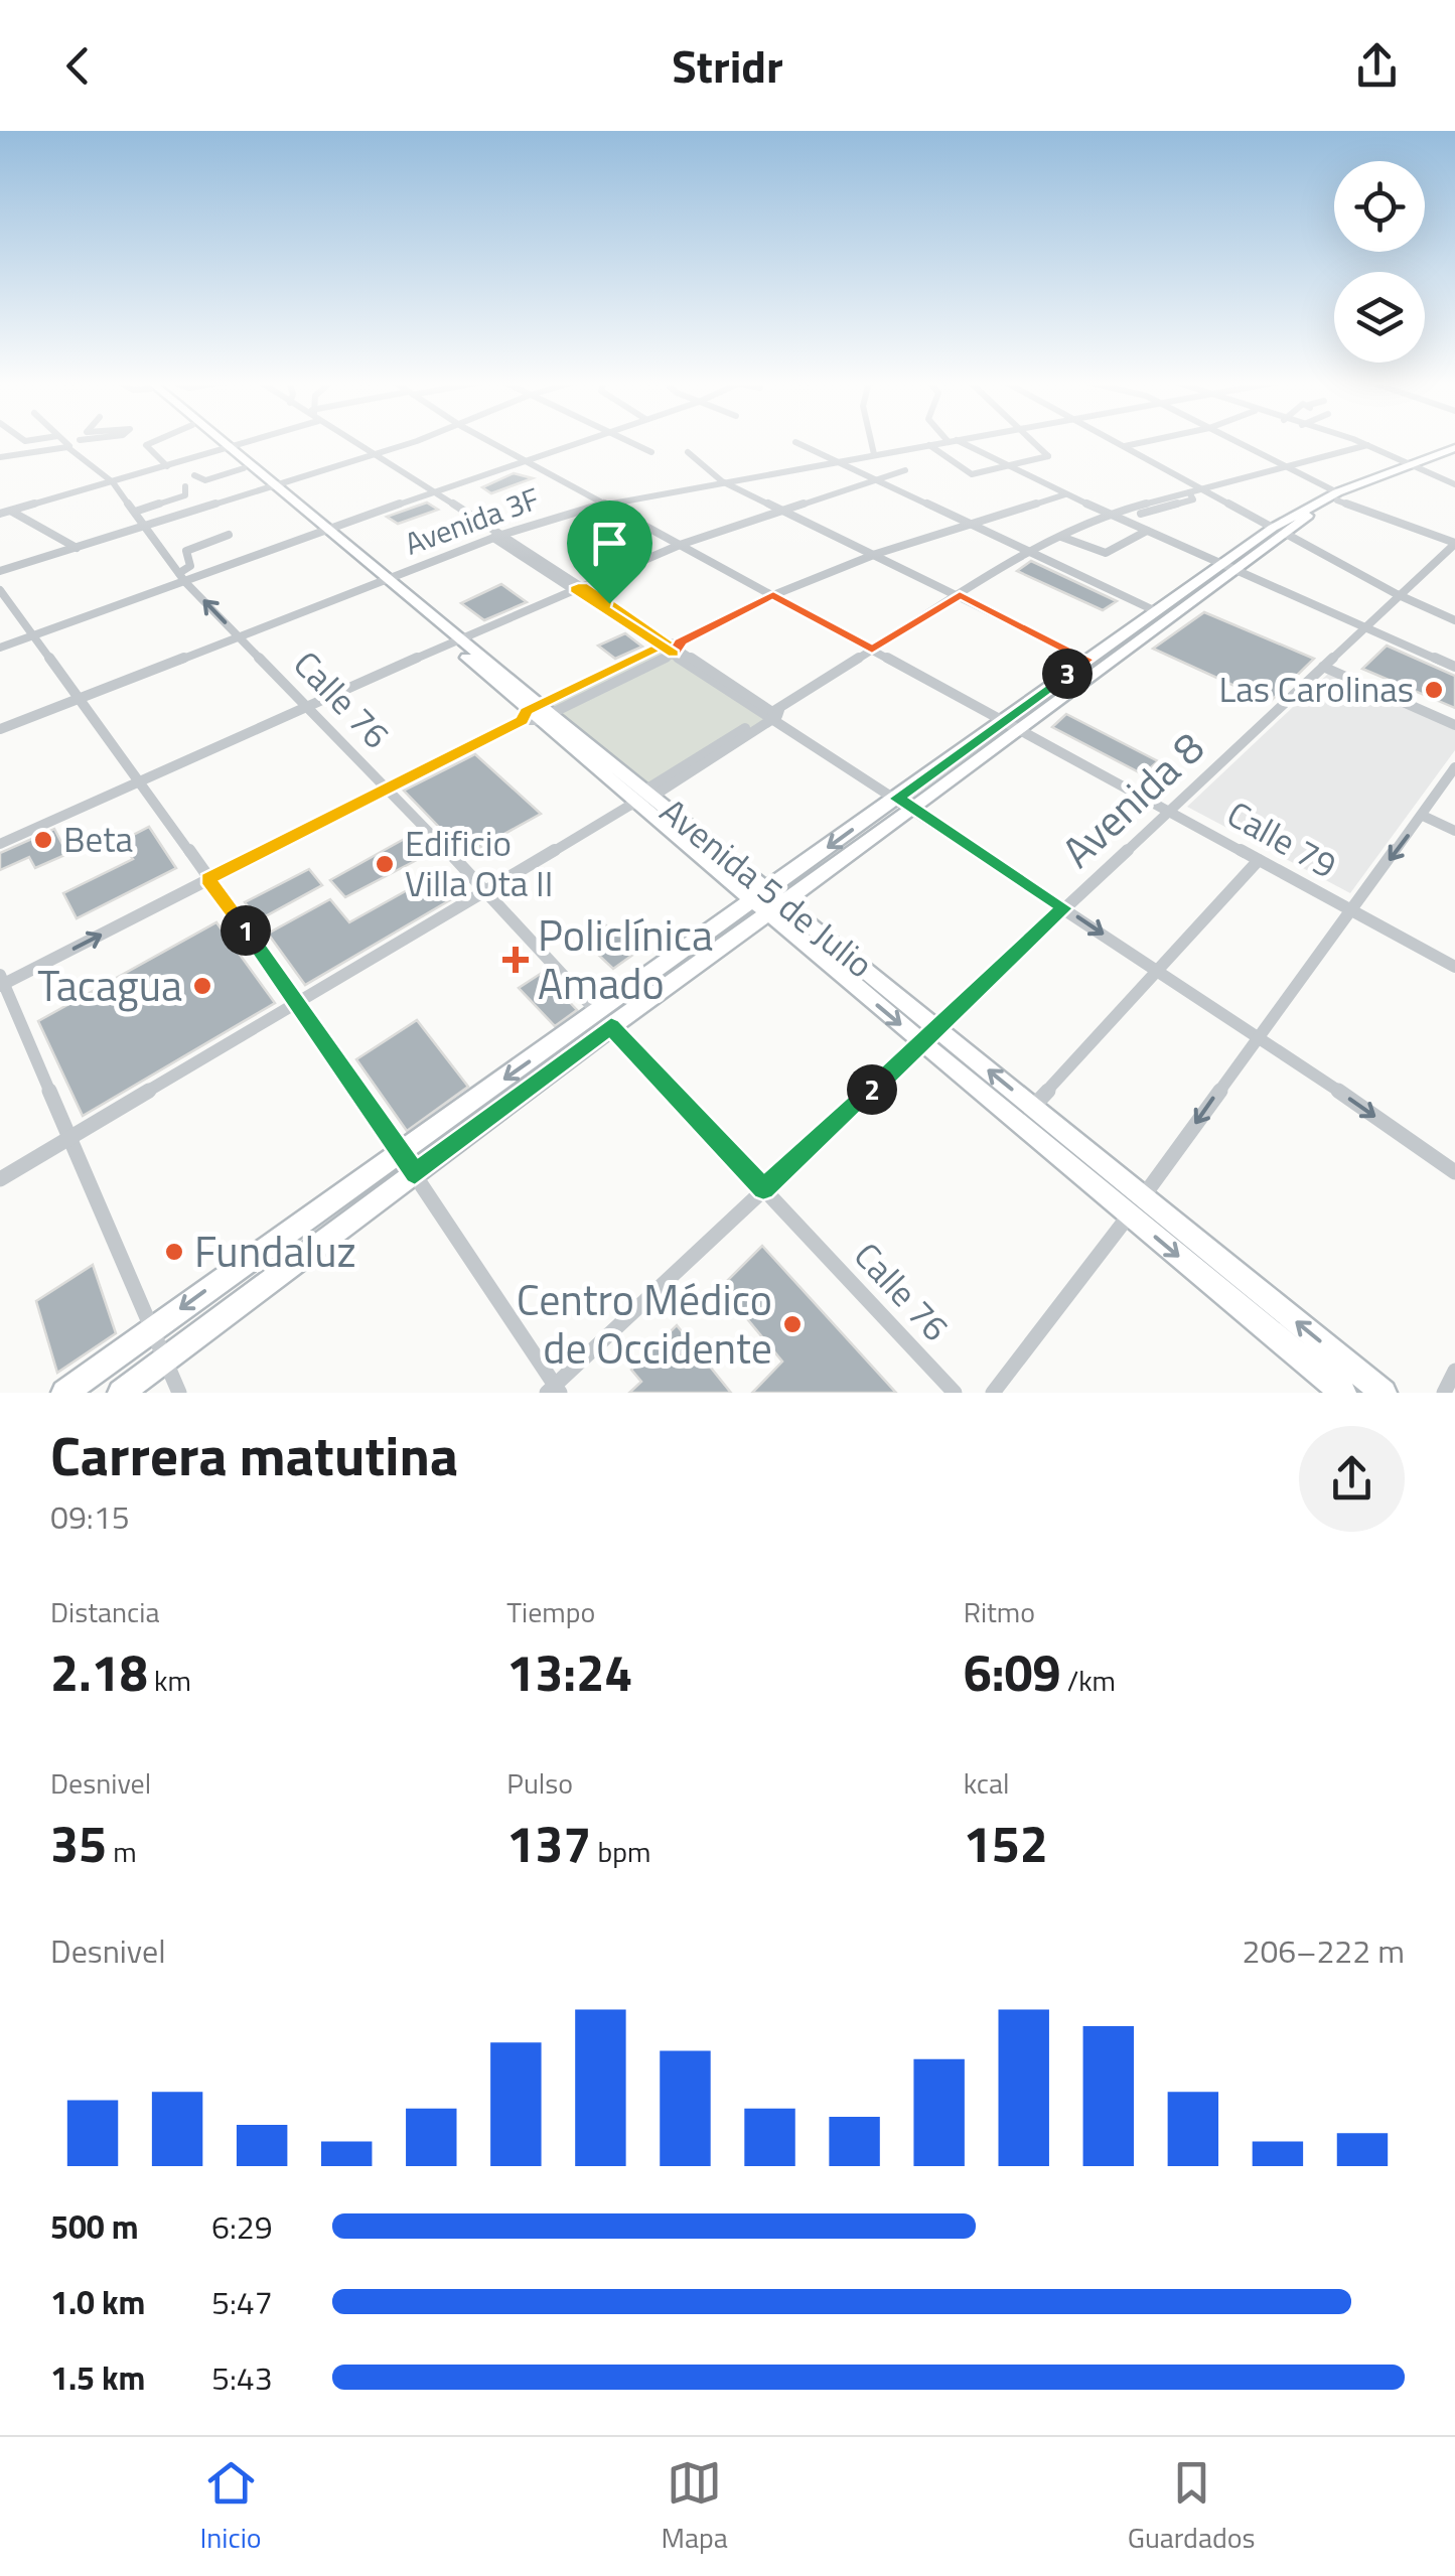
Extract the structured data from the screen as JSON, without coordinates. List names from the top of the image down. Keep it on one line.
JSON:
{"streets":{"main road":["Avenida 5 de Julio"],"street":["Avenida 3F","Calle 76","Avenida 8","Calle 79"]},"crossings":[["Avenida 3F","Calle 76"],["Avenida 3F","Calle 79"],["Avenida 3F","Avenida 5 de Julio"],["Calle 76","Avenida 8"],["Avenida 8","Calle 79"],["Avenida 8","Avenida 5 de Julio"]],"places":{"other":["Las Carolinas","Beta","Edificio Villa Ota II","Tacagua","Fundaluz","Centro Médico de Occidente"],"health":["Policlínica Amado"]},"page":{"header":"Stridr","pins":["3","1","2"],"heading":["Carrera matutina","09:15"],"stats":[["Distancia","2.18 km"],["Tiempo","13:24"],["Ritmo","6:09 /km"],["Desnivel","35 m"],["Pulso","137 bpm"],["kcal","152"]],"chart":["Desnivel","206–222 m"],"list":[{"name":"500 m","note":"6:29"},{"name":"1.0 km","note":"5:47"},{"name":"1.5 km","note":"5:43"}],"tabs":["Inicio","Mapa","Guardados"]}}
